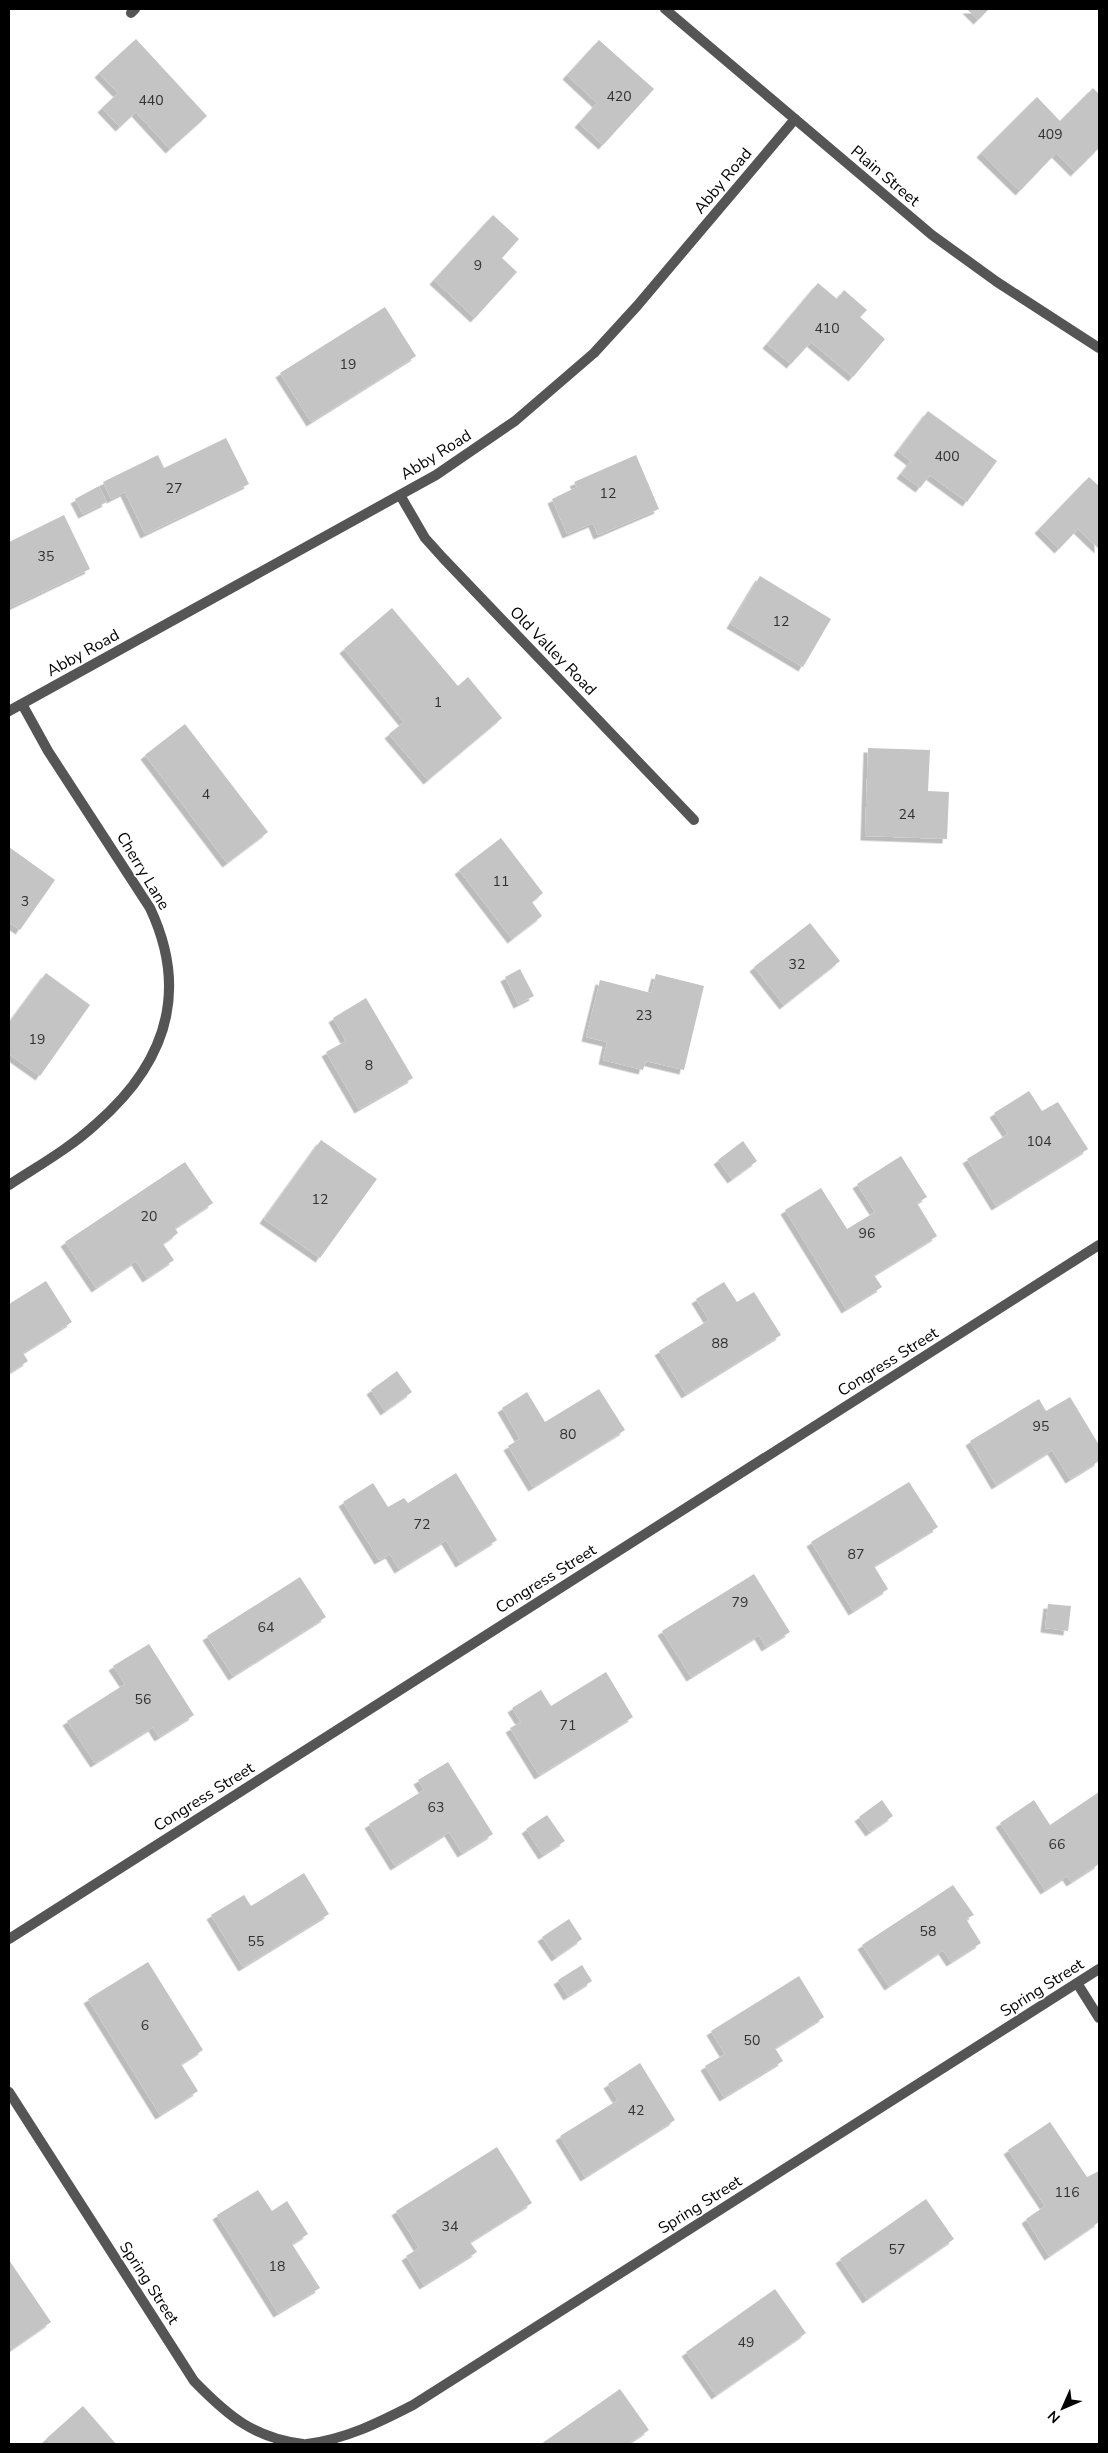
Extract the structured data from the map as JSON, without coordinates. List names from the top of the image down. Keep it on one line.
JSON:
{"streets":{"street":["Plain Street","Abby Road","Old Valley Road","Cherry Lane","Congress Street","Spring Street"]},"crossings":[["Plain Street","Abby Road"],["Abby Road","Old Valley Road"],["Abby Road","Cherry Lane"]],"house_numbers":["420","440","409","9","410","19","400","27","12","35","12","1","4","24","11","3","32","23","19","8","104","12","20","96","88","95","80","72","87","79","64","56","71","63","66","58","55","6","50","42","116","34","57","18","49"],"north":"bottom left"}
